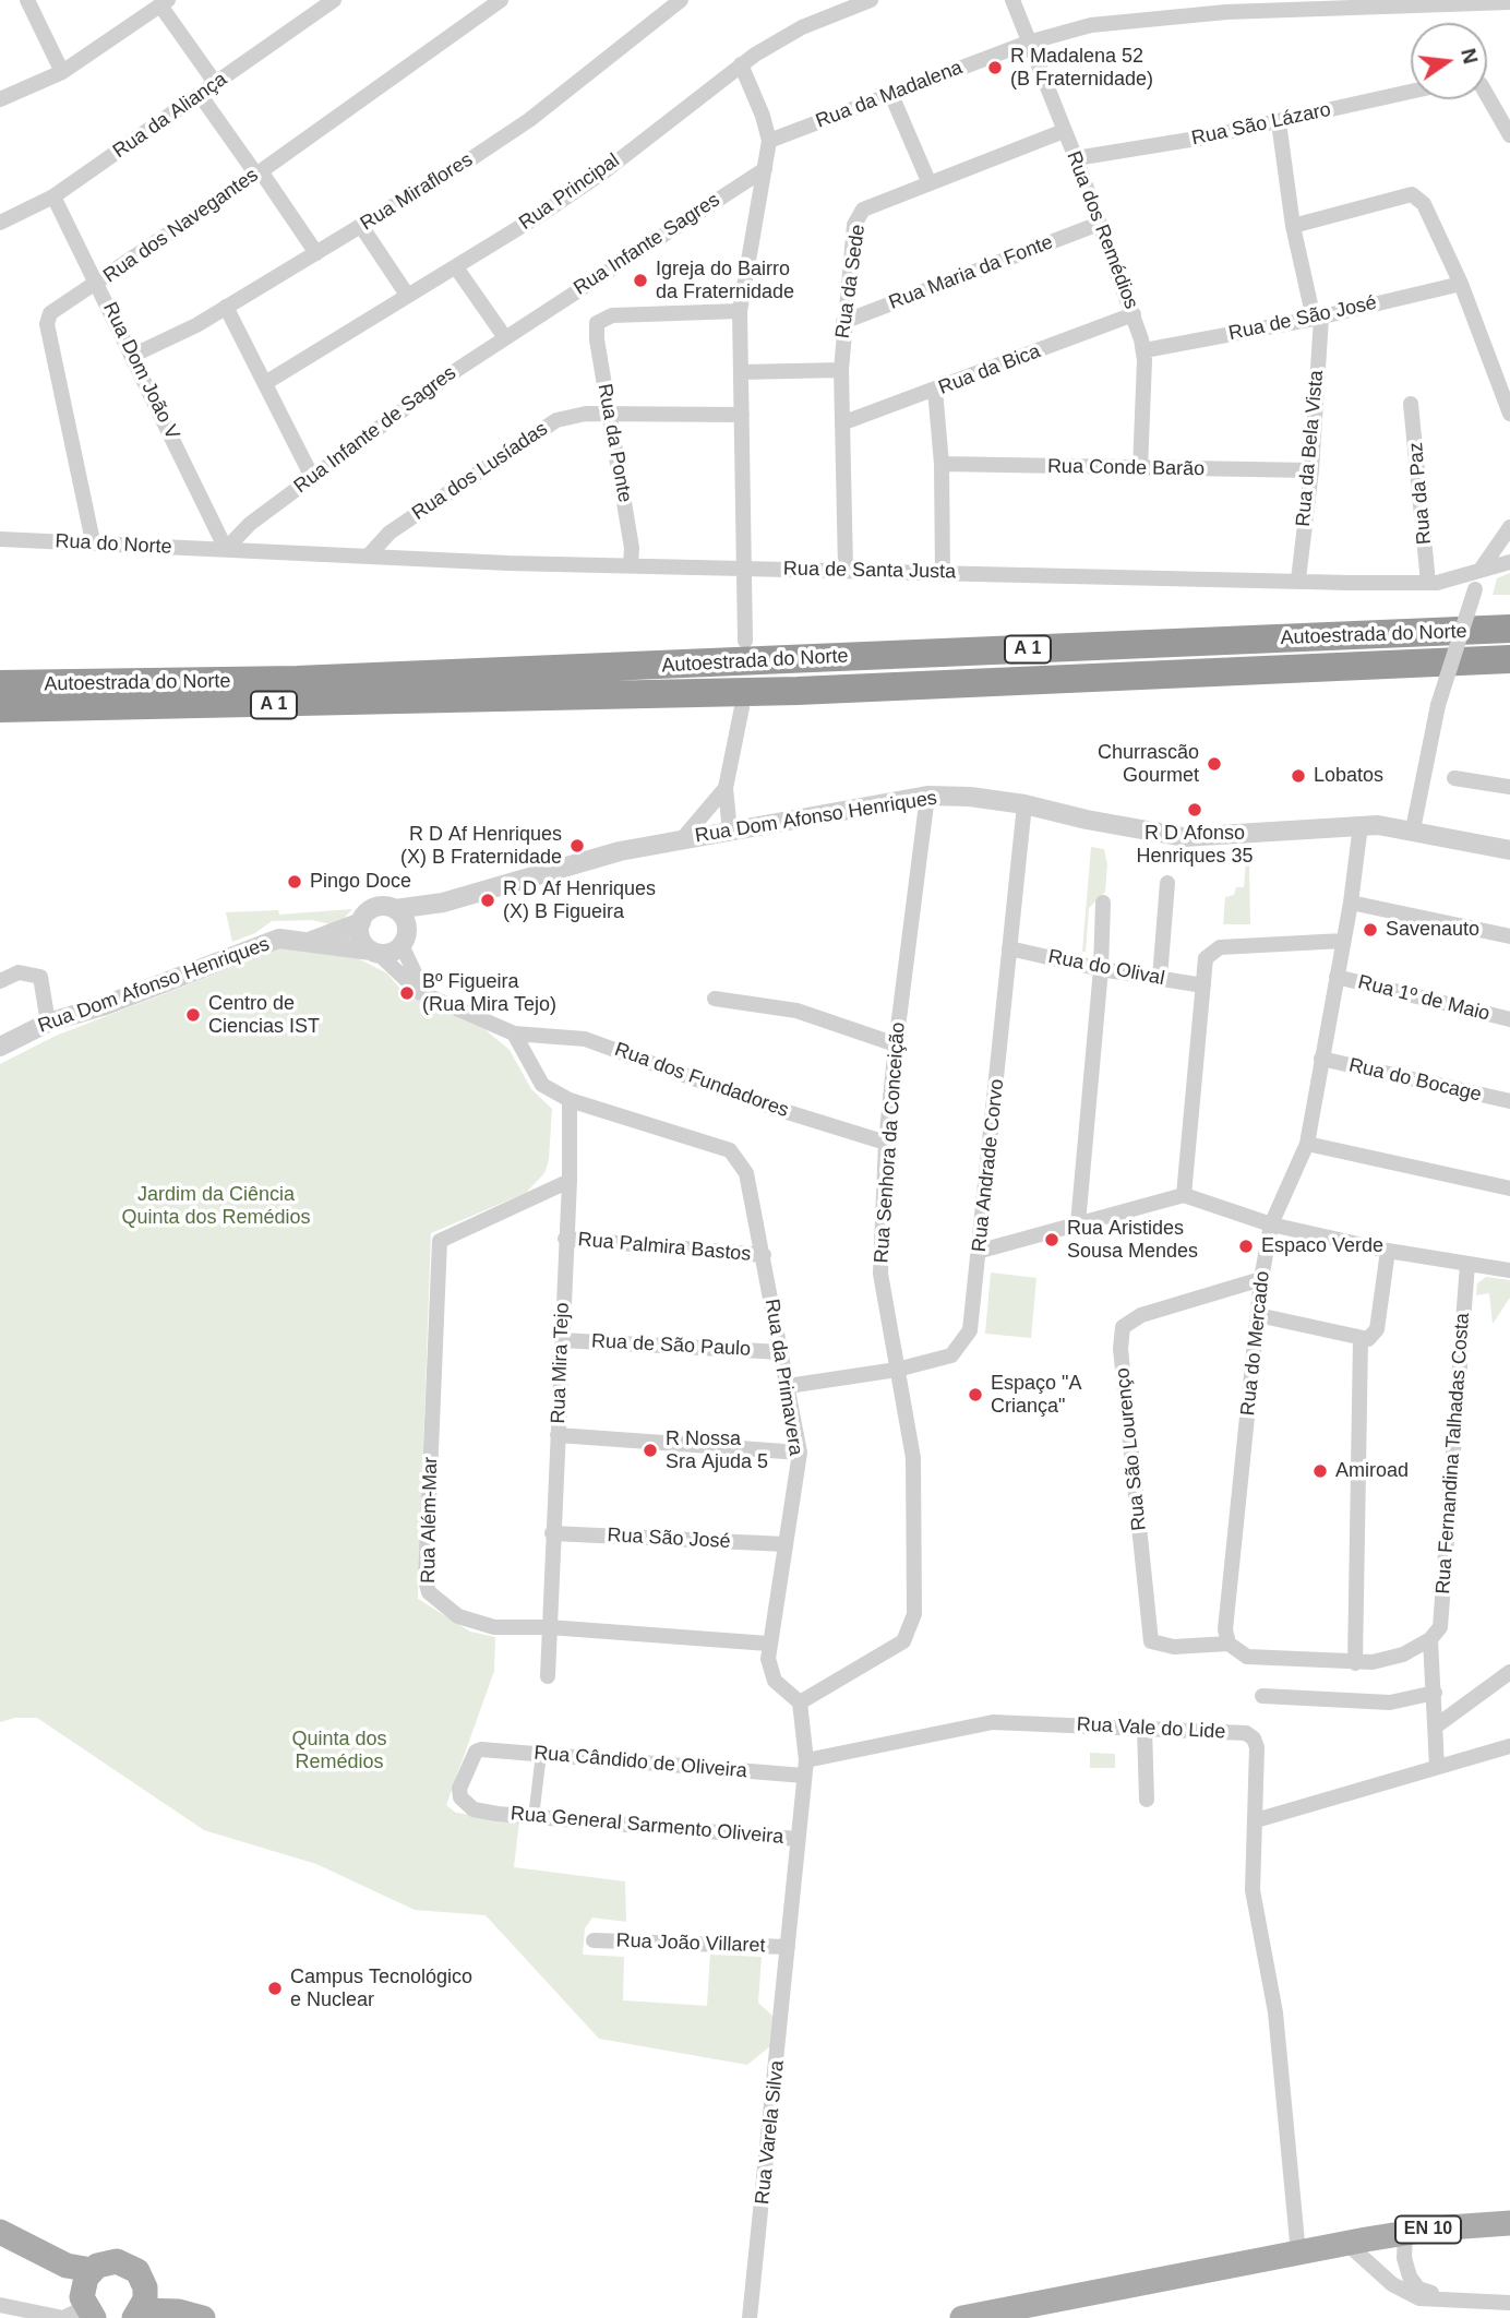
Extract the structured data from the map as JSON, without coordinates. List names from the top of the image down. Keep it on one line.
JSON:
{"streets":{"highway":["Autoestrada do Norte","A 1"],"main road":["EN 10"],"street":["Rua da Madalena","Rua da Aliança","Rua São Lázaro","Rua Miraflores","Rua Principal","Rua dos Navegantes","Rua dos Remédios","Rua Infante Sagres","Rua Maria da Fonte","Rua da Sede","Rua de São José","Rua da Bica","Rua Dom João V","Rua Infante de Sagres","Rua da Ponte","Rua da Bela Vista","Rua Conde Barão","Rua dos Lusíadas","Rua da Paz","Rua do Norte","Rua de Santa Justa","Rua Dom Afonso Henriques","Rua do Olival","Rua 1º de Maio","Rua dos Fundadores","Rua do Bocage","Rua Senhora da Conceição","Rua Andrade Corvo","Rua Palmira Bastos","Rua do Mercado","Rua de São Paulo","Rua Mira Tejo","Rua da Primavera","Rua São Lourenço","Rua Fernandina Talhadas Costa","Rua Além-Mar","Rua São José","Rua Vale do Lide","Rua Cândido de Oliveira","Rua General Sarmento Oliveira","Rua João Villaret","Rua Varela Silva"]},"crossings":[["Rua da Madalena","Rua dos Remédios"],["Rua da Aliança","Rua Dom João V"],["Rua São Lázaro","Rua dos Remédios"],["Rua São Lázaro","Rua da Bela Vista"],["Rua Miraflores","Rua Dom João V"],["Rua dos Navegantes","Rua Dom João V"],["Rua dos Navegantes","Rua do Norte"],["Rua dos Remédios","Rua Maria da Fonte"],["Rua dos Remédios","Rua da Sede"],["Rua dos Remédios","Rua de São José"],["Rua dos Remédios","Rua da Bica"],["Rua dos Remédios","Rua Conde Barão"],["Rua Infante Sagres","Rua Infante de Sagres"],["Rua Maria da Fonte","Rua da Sede"],["Rua da Sede","Rua da Bica"],["Rua da Sede","Rua de Santa Justa"],["Rua de São José","Rua da Bela Vista"],["Rua Dom João V","Rua Infante de Sagres"],["Rua Dom João V","Rua do Norte"],["Rua Dom João V","Rua de Santa Justa"],["Rua Infante de Sagres","Rua do Norte"],["Rua Infante de Sagres","Rua de Santa Justa"],["Rua da Ponte","Rua dos Lusíadas"],["Rua da Ponte","Rua de Santa Justa"],["Rua da Bela Vista","Rua Conde Barão"],["Rua da Bela Vista","Rua de Santa Justa"],["Rua dos Lusíadas","Rua de Santa Justa"],["Rua da Paz","Rua de Santa Justa"],["Rua do Norte","Rua de Santa Justa"],["Rua Dom Afonso Henriques","Rua Senhora da Conceição"],["Rua Dom Afonso Henriques","Rua Andrade Corvo"],["Rua Dom Afonso Henriques","Rua do Mercado"],["Rua do Olival","Rua Andrade Corvo"],["Rua 1º de Maio","Rua do Mercado"],["Rua dos Fundadores","Rua Senhora da Conceição"],["Rua dos Fundadores","Rua da Primavera"],["Rua do Bocage","Rua do Mercado"],["Rua Senhora da Conceição","Rua Andrade Corvo"],["Rua Senhora da Conceição","Rua da Primavera"],["Rua Andrade Corvo","Rua da Primavera"],["Rua Palmira Bastos","Rua Mira Tejo"],["Rua Palmira Bastos","Rua da Primavera"],["Rua do Mercado","Rua São Lourenço"],["Rua de São Paulo","Rua Mira Tejo"],["Rua de São Paulo","Rua da Primavera"],["Rua Mira Tejo","Rua da Primavera"],["Rua Mira Tejo","Rua Além-Mar"],["Rua Mira Tejo","Rua São José"],["Rua da Primavera","Rua Além-Mar"],["Rua da Primavera","Rua São José"],["Rua Vale do Lide","Rua Cândido de Oliveira"],["Rua Vale do Lide","EN 10"],["Rua Cândido de Oliveira","Rua General Sarmento Oliveira"],["Rua João Villaret","Rua Varela Silva"]],"parks":["Jardim da Ciência Quinta dos Remédios","Quinta dos Remédios"],"places":["R Madalena 52 (B Fraternidade)","Igreja do Bairro da Fraternidade","Churrascão Gourmet","Lobatos","R D Afonso Henriques 35","R D Af Henriques (X) B Fraternidade","Pingo Doce","R D Af Henriques (X) B Figueira","Savenauto","Bº Figueira (Rua Mira Tejo)","Centro de Ciencias IST","Rua Aristides Sousa Mendes","Espaco Verde","Espaço \"A Criança\"","R Nossa Sra Ajuda 5","Amiroad","Campus Tecnológico e Nuclear"],"north":"right"}
